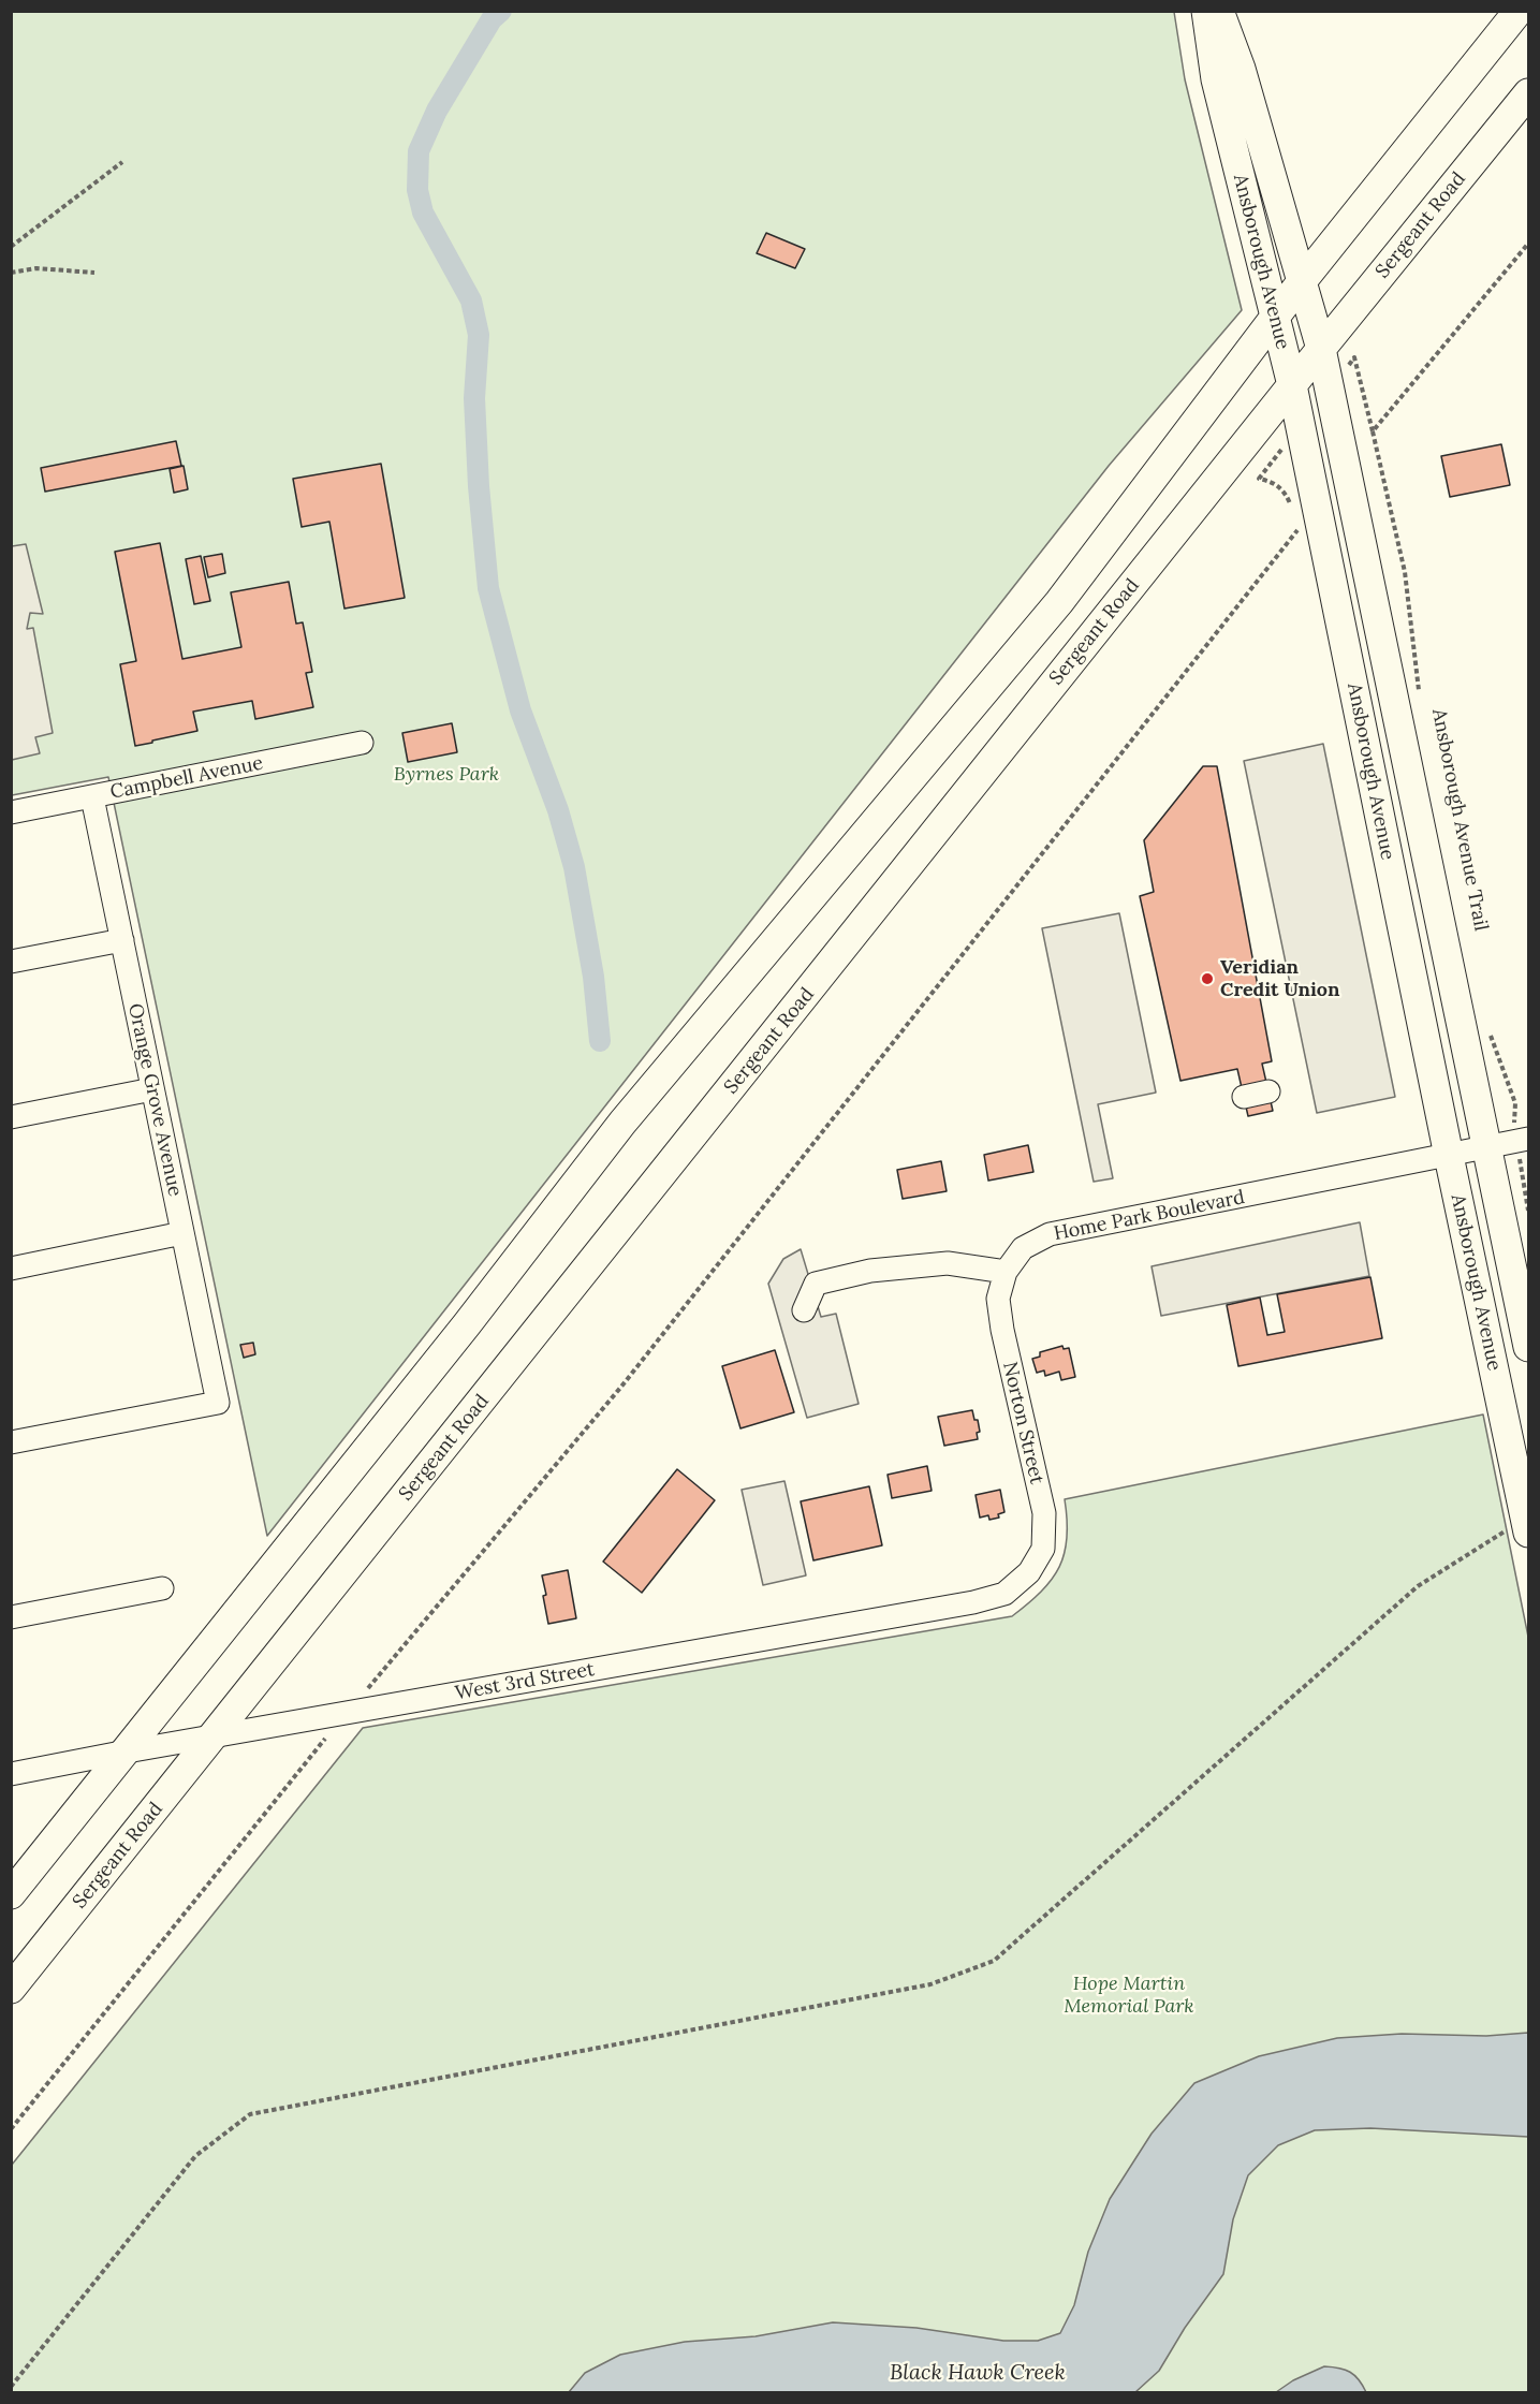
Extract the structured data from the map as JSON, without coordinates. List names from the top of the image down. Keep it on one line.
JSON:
{"streets":{"main road":["Sergeant Road","Ansborough Avenue"],"street":["Campbell Avenue","Orange Grove Avenue","Home Park Boulevard","Norton Street","West 3rd Street"],"path":["Ansborough Avenue Trail"]},"crossings":[["Sergeant Road","Ansborough Avenue"],["Sergeant Road","West 3rd Street"],["Ansborough Avenue","Home Park Boulevard"],["Campbell Avenue","Orange Grove Avenue"],["Home Park Boulevard","Norton Street"],["Norton Street","West 3rd Street"]],"water":["Black Hawk Creek"],"parks":["Byrnes Park","Hope Martin Memorial Park"],"places":["Veridian Credit Union"]}
